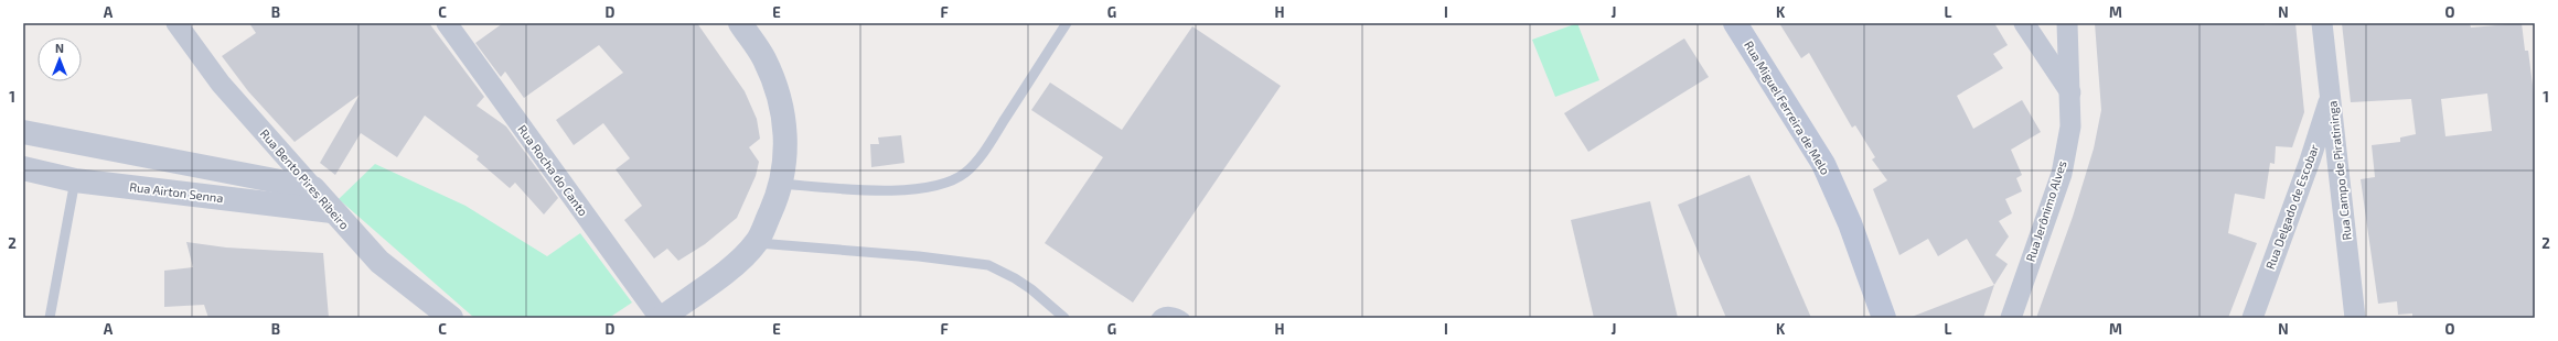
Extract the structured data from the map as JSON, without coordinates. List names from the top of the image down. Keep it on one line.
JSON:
{"streets":{"main road":["Rua Miguel Ferreira de Melo"],"street":["Rua Rocha do Canto","Rua Campo de Piratininga","Rua Bento Pires Ribeiro","Rua Airton Senna","Rua Delgado de Escobar","Rua Jerônimo Alves"]},"crossings":[["Rua Campo de Piratininga","Rua Delgado de Escobar"],["Rua Bento Pires Ribeiro","Rua Airton Senna"]],"north":"top","grid":{"columns":["A","B","C","D","E","F","G","H","I","J","K","L","M","N","O"],"rows":["1","2"]}}
